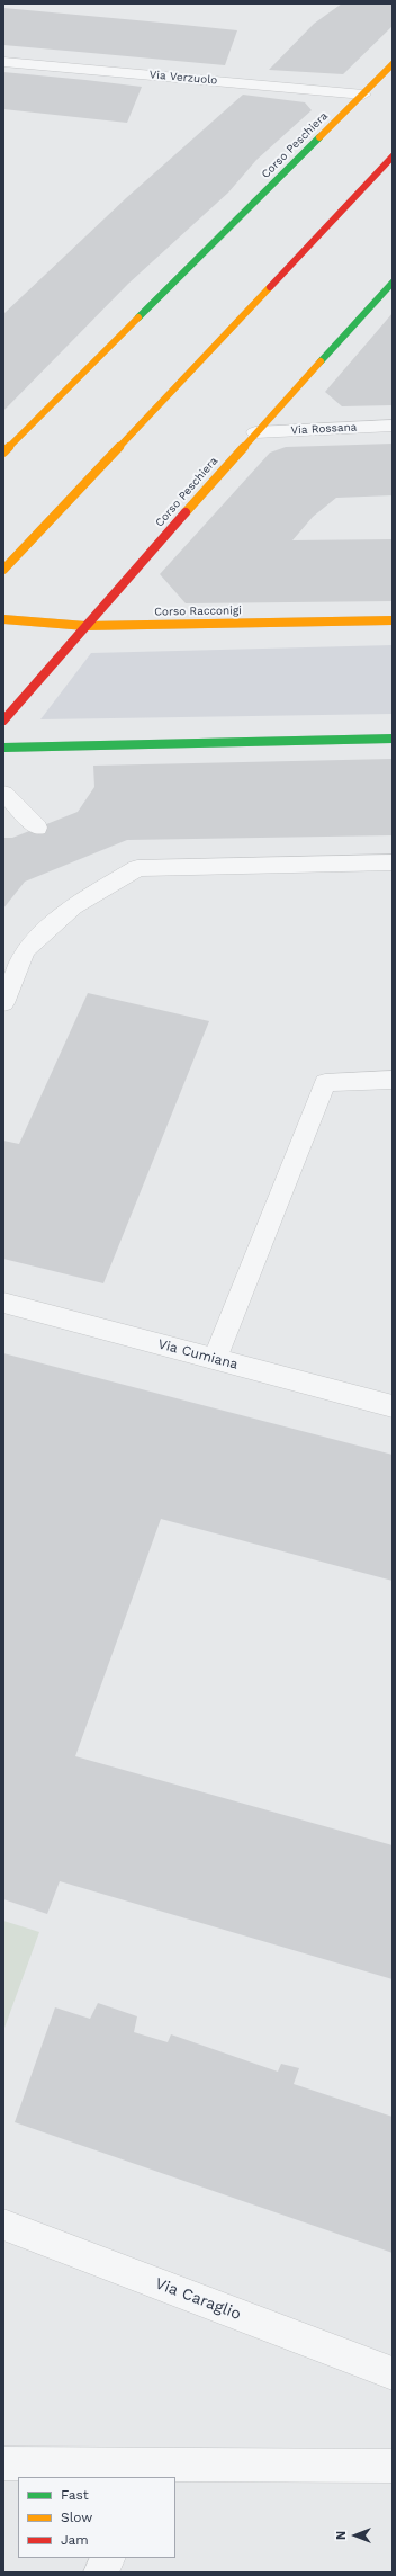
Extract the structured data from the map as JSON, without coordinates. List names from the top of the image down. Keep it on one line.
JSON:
{"streets":{"street":["Via Verzuolo","Corso Peschiera","Via Rossana","Corso Racconigi","Via Cumiana","Via Caraglio"]},"crossings":[["Via Verzuolo","Corso Peschiera"],["Corso Peschiera","Via Rossana"],["Corso Peschiera","Corso Racconigi"]],"legend":["Fast","Slow","Jam"],"north":"left"}
